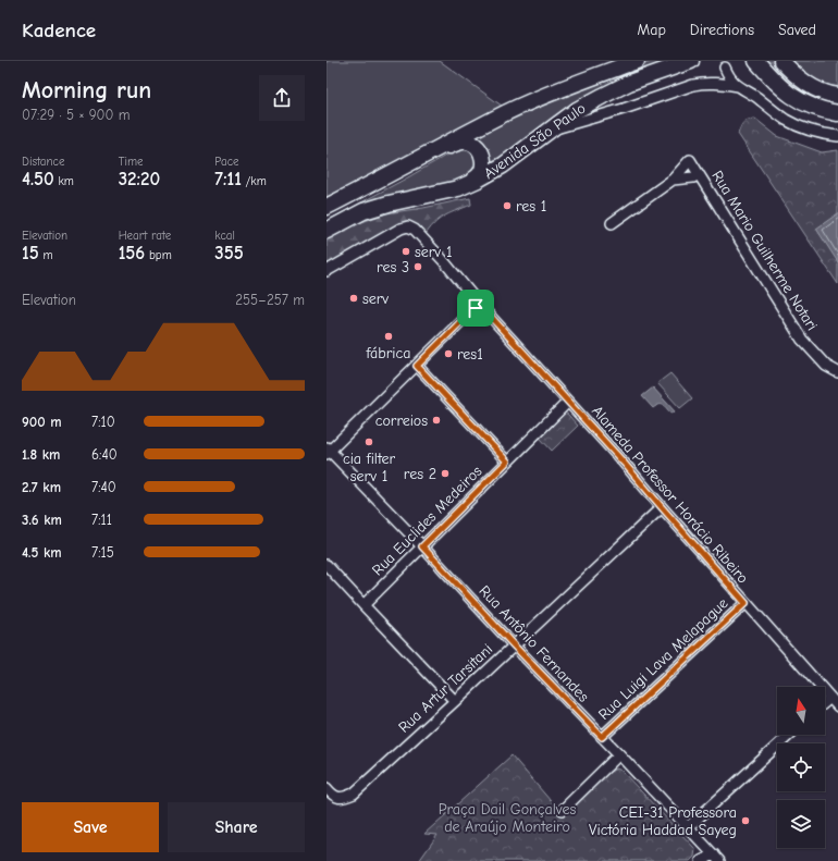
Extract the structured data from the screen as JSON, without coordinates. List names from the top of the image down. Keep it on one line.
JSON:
{"streets":{"main road":["Avenida São Paulo"],"street":["Rua Mario Guilherme Notari","Alameda Professor Horácio Ribeiro","Rua Euclides Medeiros","Rua Antônio Fernandes","Rua Luigi Lava Melapague","Rua Artur Tarsitani"]},"crossings":[["Alameda Professor Horácio Ribeiro","Rua Euclides Medeiros"],["Alameda Professor Horácio Ribeiro","Rua Luigi Lava Melapague"],["Alameda Professor Horácio Ribeiro","Rua Artur Tarsitani"],["Rua Euclides Medeiros","Rua Antônio Fernandes"],["Rua Antônio Fernandes","Rua Luigi Lava Melapague"],["Rua Antônio Fernandes","Rua Artur Tarsitani"]],"parks":["Praça Dail Gonçalves de Araújo Monteiro"],"places":["res 1","serv 1","res 3","serv","fábrica","res1","correios","cia filter serv 1","res 2","CEI-31 Professora Victória Haddad Sayeg"],"north":"top","page":{"header":"Kadence","nav":["Map","Directions","Saved"],"heading":["Morning run","07:29 · 5 × 900 m"],"stats":[["Distance","4.50 km"],["Time","32:20"],["Pace","7:11 /km"],["Elevation","15 m"],["Heart rate","156 bpm"],["kcal","355"]],"chart":["Elevation","255–257 m"],"list":[{"name":"900 m","note":"7:10"},{"name":"1.8 km","note":"6:40"},{"name":"2.7 km","note":"7:40"},{"name":"3.6 km","note":"7:11"},{"name":"4.5 km","note":"7:15"}],"buttons":["Save","Share"]}}
